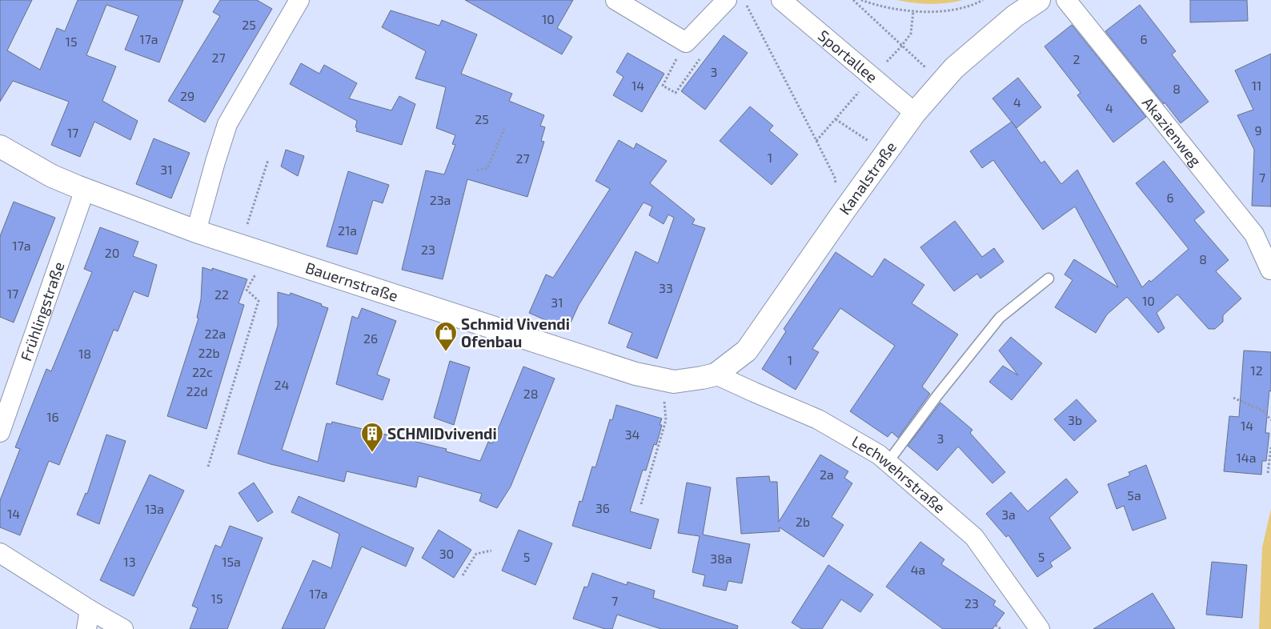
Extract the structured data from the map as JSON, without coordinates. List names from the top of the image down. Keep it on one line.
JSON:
{"streets":{"main road":["Kanalstraße","Bauernstraße"],"street":["Sportallee","Akazienweg","Frühlingstraße","Lechwehrstraße"]},"crossings":[["Sportallee","Kanalstraße"],["Kanalstraße","Bauernstraße"],["Kanalstraße","Lechwehrstraße"],["Bauernstraße","Frühlingstraße"],["Bauernstraße","Lechwehrstraße"]],"places":{"shop":["Schmid Vivendi Ofenbau"],"building":["SCHMIDvivendi"]},"house_numbers":["10","25","17a","6","15","27","2","3","14","11","8","29","4","4","25","9","17","1","27","31","7","6","23a","21a","17a","23","20","8","33","17","22","10","31","22a","26","22b","18","1","12","22c","24","22d","28","16","3b","14","34","3","14a","2a","5a","36","13a","14","3a","2b","30","5","5","38a","13","15a","4a","17a","15","7","23"]}
